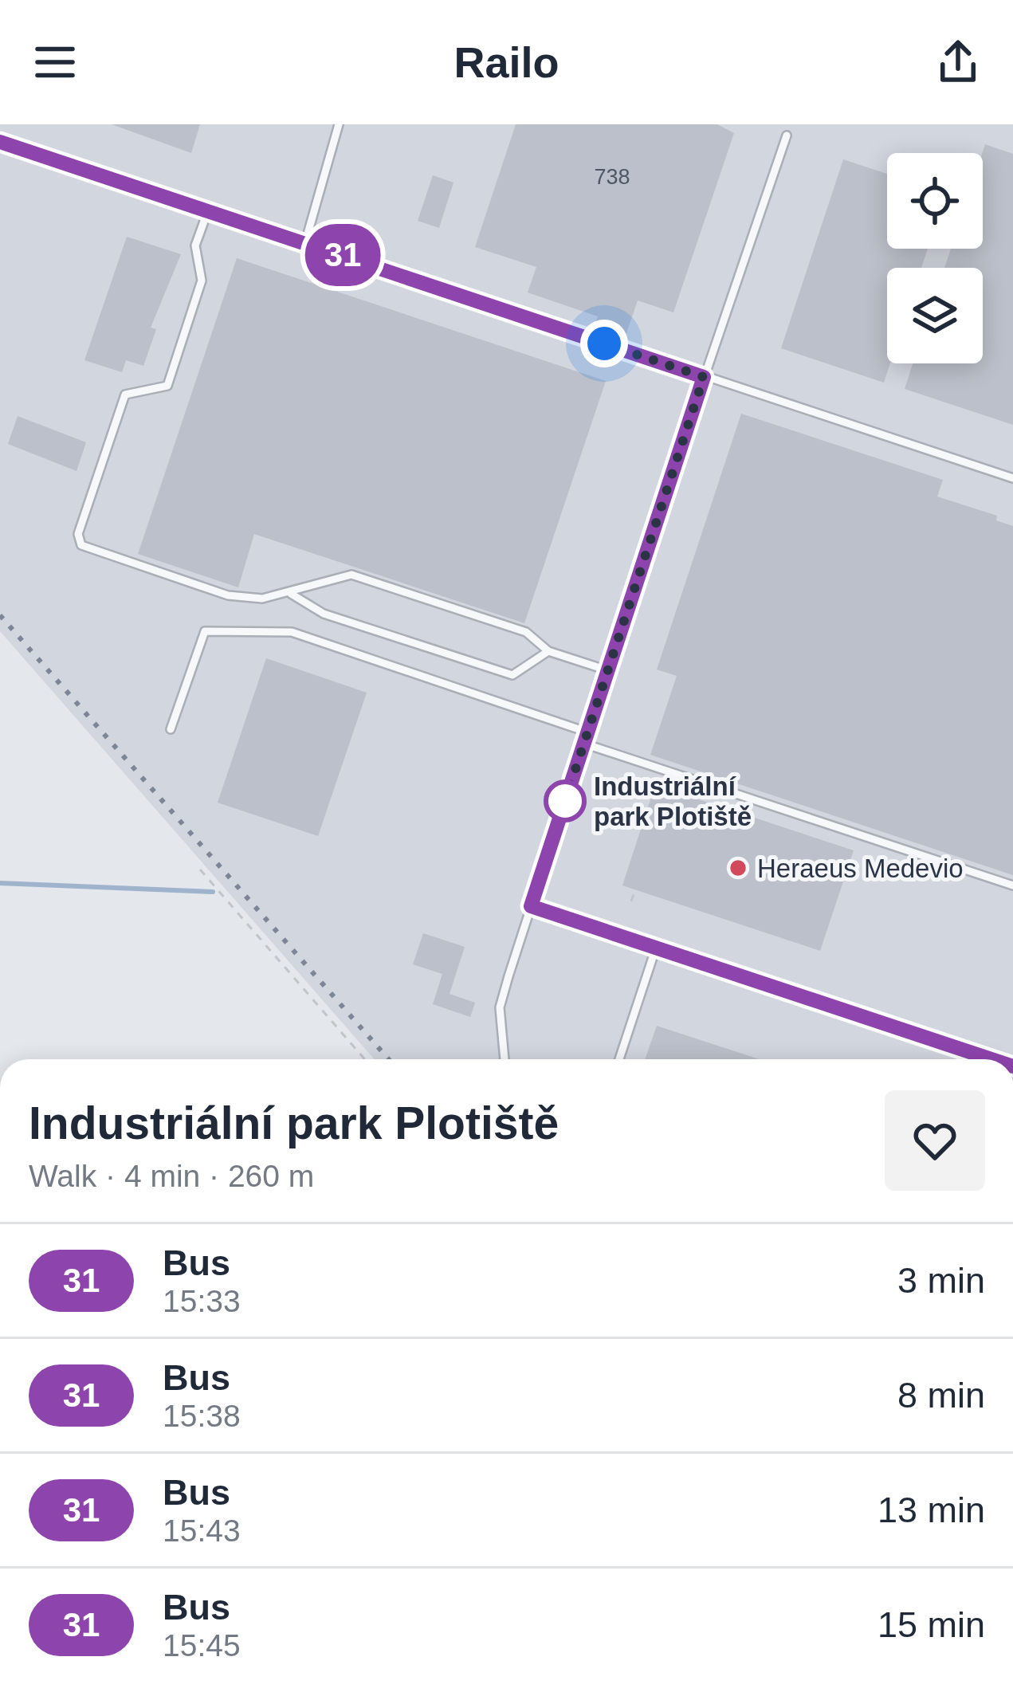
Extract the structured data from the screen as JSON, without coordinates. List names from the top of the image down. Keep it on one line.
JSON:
{"places":["Industriální park Plotiště","Heraeus Medevio"],"lines":["bus line 31"],"house_numbers":["738"],"page":{"header":"Railo","on_map":"31","heading":["Industriální park Plotiště","Walk · 4 min · 260 m"],"list":[{"mark":"31","name":"Bus","note":"15:33","value":"3 min"},{"mark":"31","name":"Bus","note":"15:38","value":"8 min"},{"mark":"31","name":"Bus","note":"15:43","value":"13 min"},{"mark":"31","name":"Bus","note":"15:45","value":"15 min"}]}}
